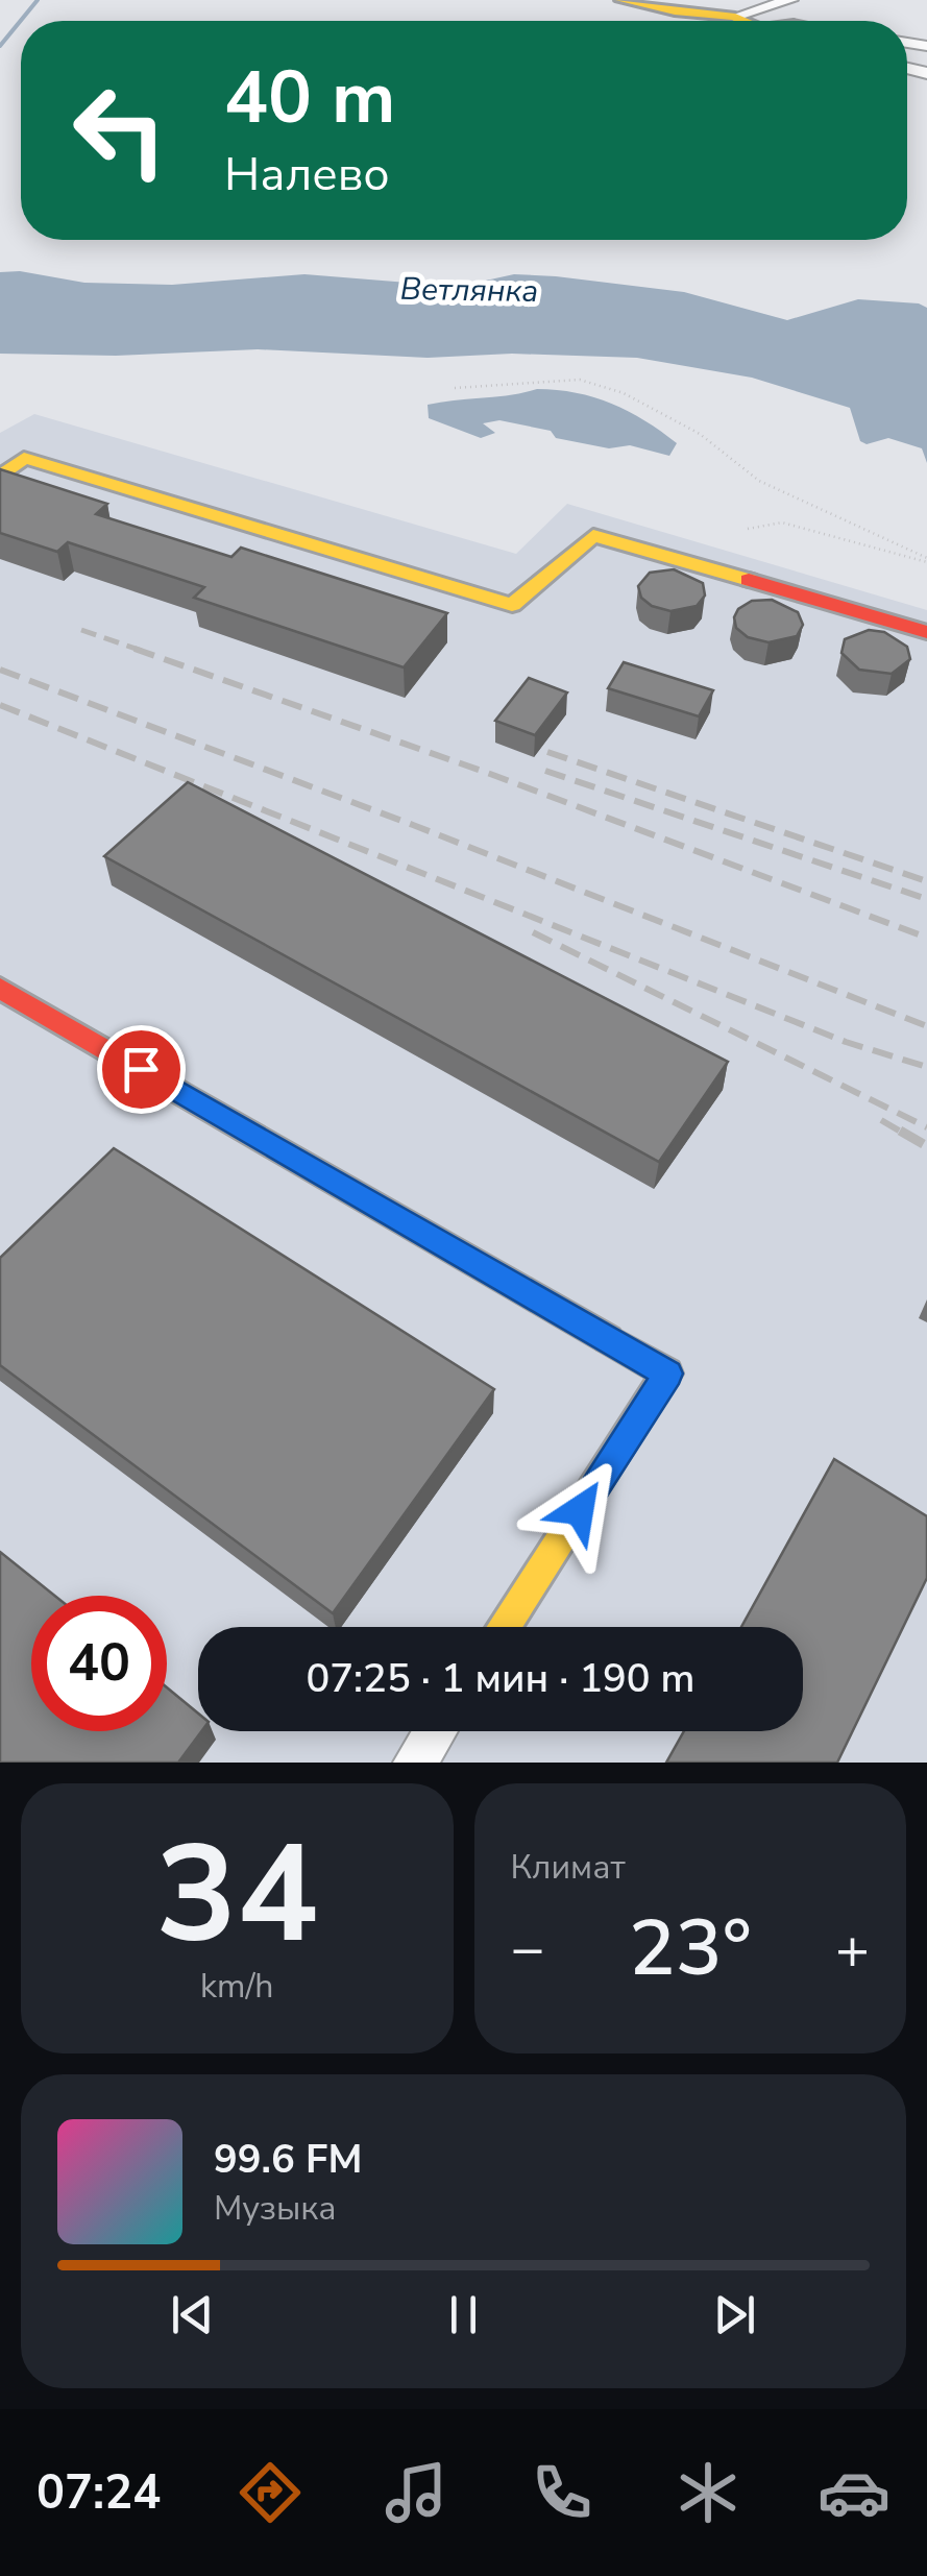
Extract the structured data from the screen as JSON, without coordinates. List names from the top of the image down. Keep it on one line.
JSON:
{"water":["Ветлянка"],"page":{"turn":["40 m","Налево"],"limit":"40","trip":"07:25 · 1 мин · 190 m","tile":[["34","km/h"],"Климат"],"heat":["−","23°","+"],"song":["99.6 FM","Музыка"],"tabs":"07:24"}}
